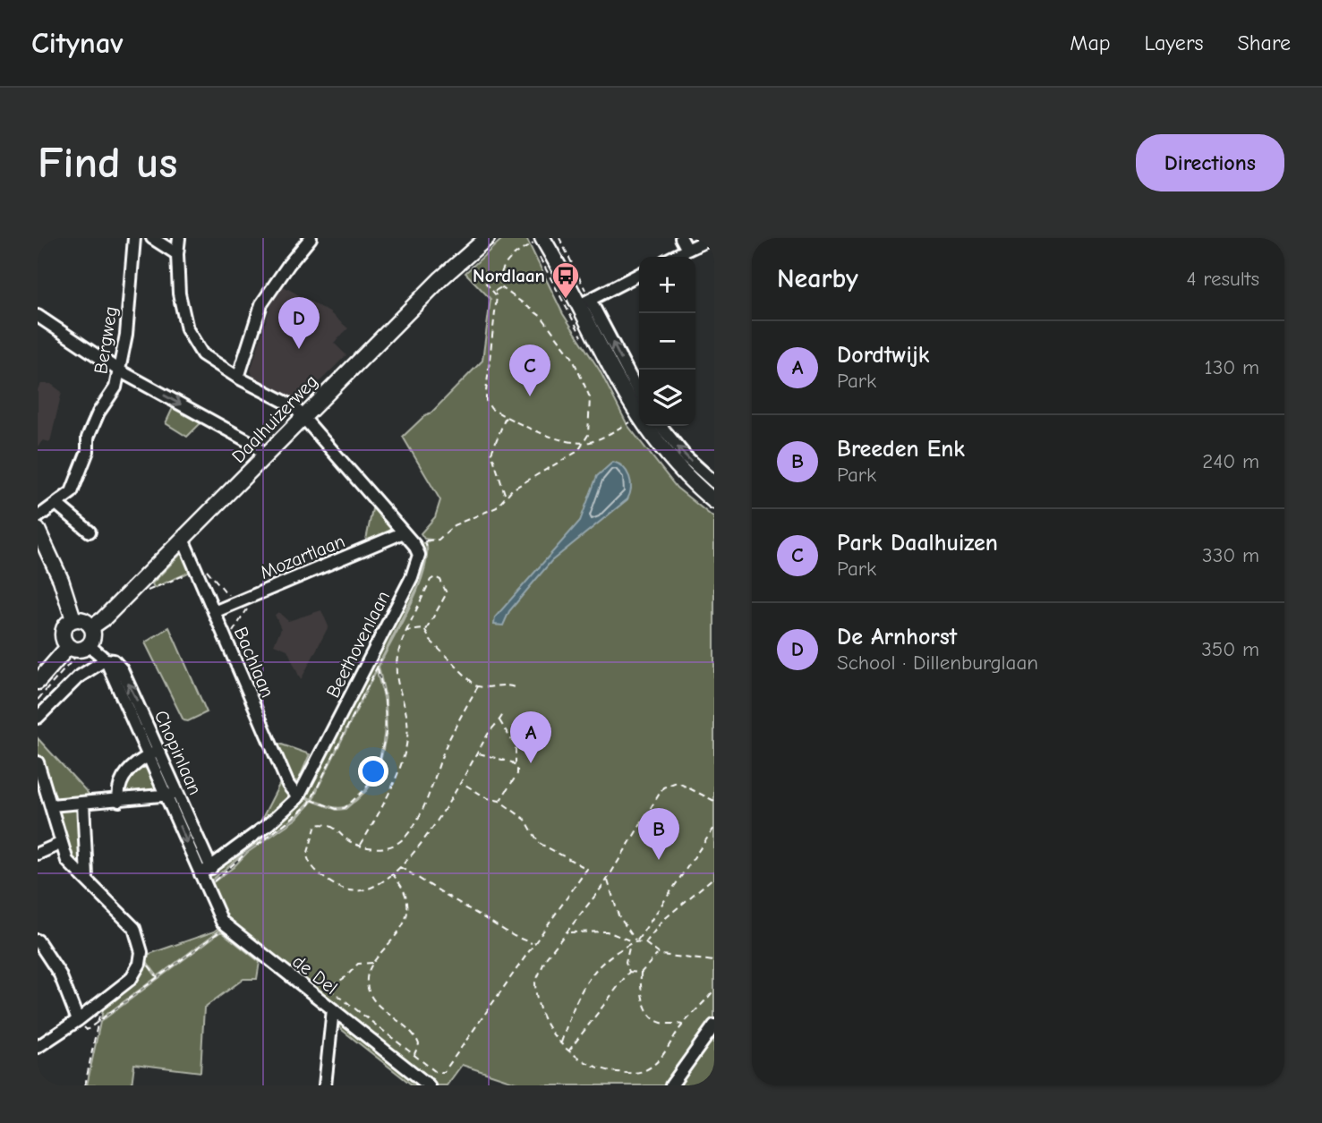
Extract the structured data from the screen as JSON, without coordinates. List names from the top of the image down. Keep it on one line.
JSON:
{"streets":{"main road":["Daalhuizerweg"],"street":["Bergweg","Mozartlaan","Beethovenlaan","Bachlaan","Chopinlaan","de Del"]},"crossings":[["Daalhuizerweg","Beethovenlaan"],["Daalhuizerweg","Bachlaan"],["Daalhuizerweg","Chopinlaan"],["Mozartlaan","Beethovenlaan"],["Mozartlaan","Bachlaan"],["Beethovenlaan","Bachlaan"],["Beethovenlaan","Chopinlaan"],["Beethovenlaan","de Del"],["Chopinlaan","de Del"]],"places":{"bus stop":["Nordlaan"]},"page":{"header":"Citynav","nav":["Map","Layers","Share"],"buttons":"Directions","title":"Find us","heading":["Nearby","4 results"],"map_buttons":["+","−"],"pins":["D","C","A","B"],"list":[{"mark":"A","name":"Dordtwijk","note":"Park","value":"130 m"},{"mark":"B","name":"Breeden Enk","note":"Park","value":"240 m"},{"mark":"C","name":"Park Daalhuizen","note":"Park","value":"330 m"},{"mark":"D","name":"De Arnhorst","note":"School · Dillenburglaan","value":"350 m"}]}}
